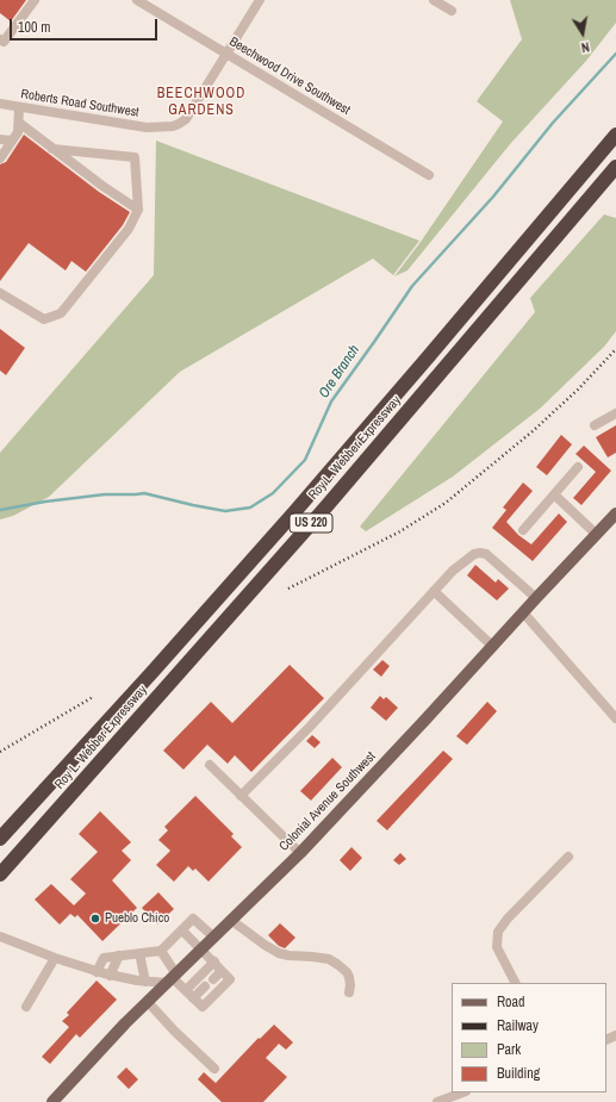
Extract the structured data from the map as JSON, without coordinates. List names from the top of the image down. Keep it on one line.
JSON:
{"streets":{"highway":["Roy L. Webber Expressway","US 220"],"main road":["Colonial Avenue Southwest"],"street":["Beechwood Drive Southwest","Roberts Road Southwest"]},"crossings":[["Beechwood Drive Southwest","Roberts Road Southwest"]],"districts":["BEECHWOOD GARDENS"],"water":["Ore Branch"],"places":["Pueblo Chico"],"legend":["Road","Railway","Park","Building"],"scale_bar":"100 m","north":"bottom"}
